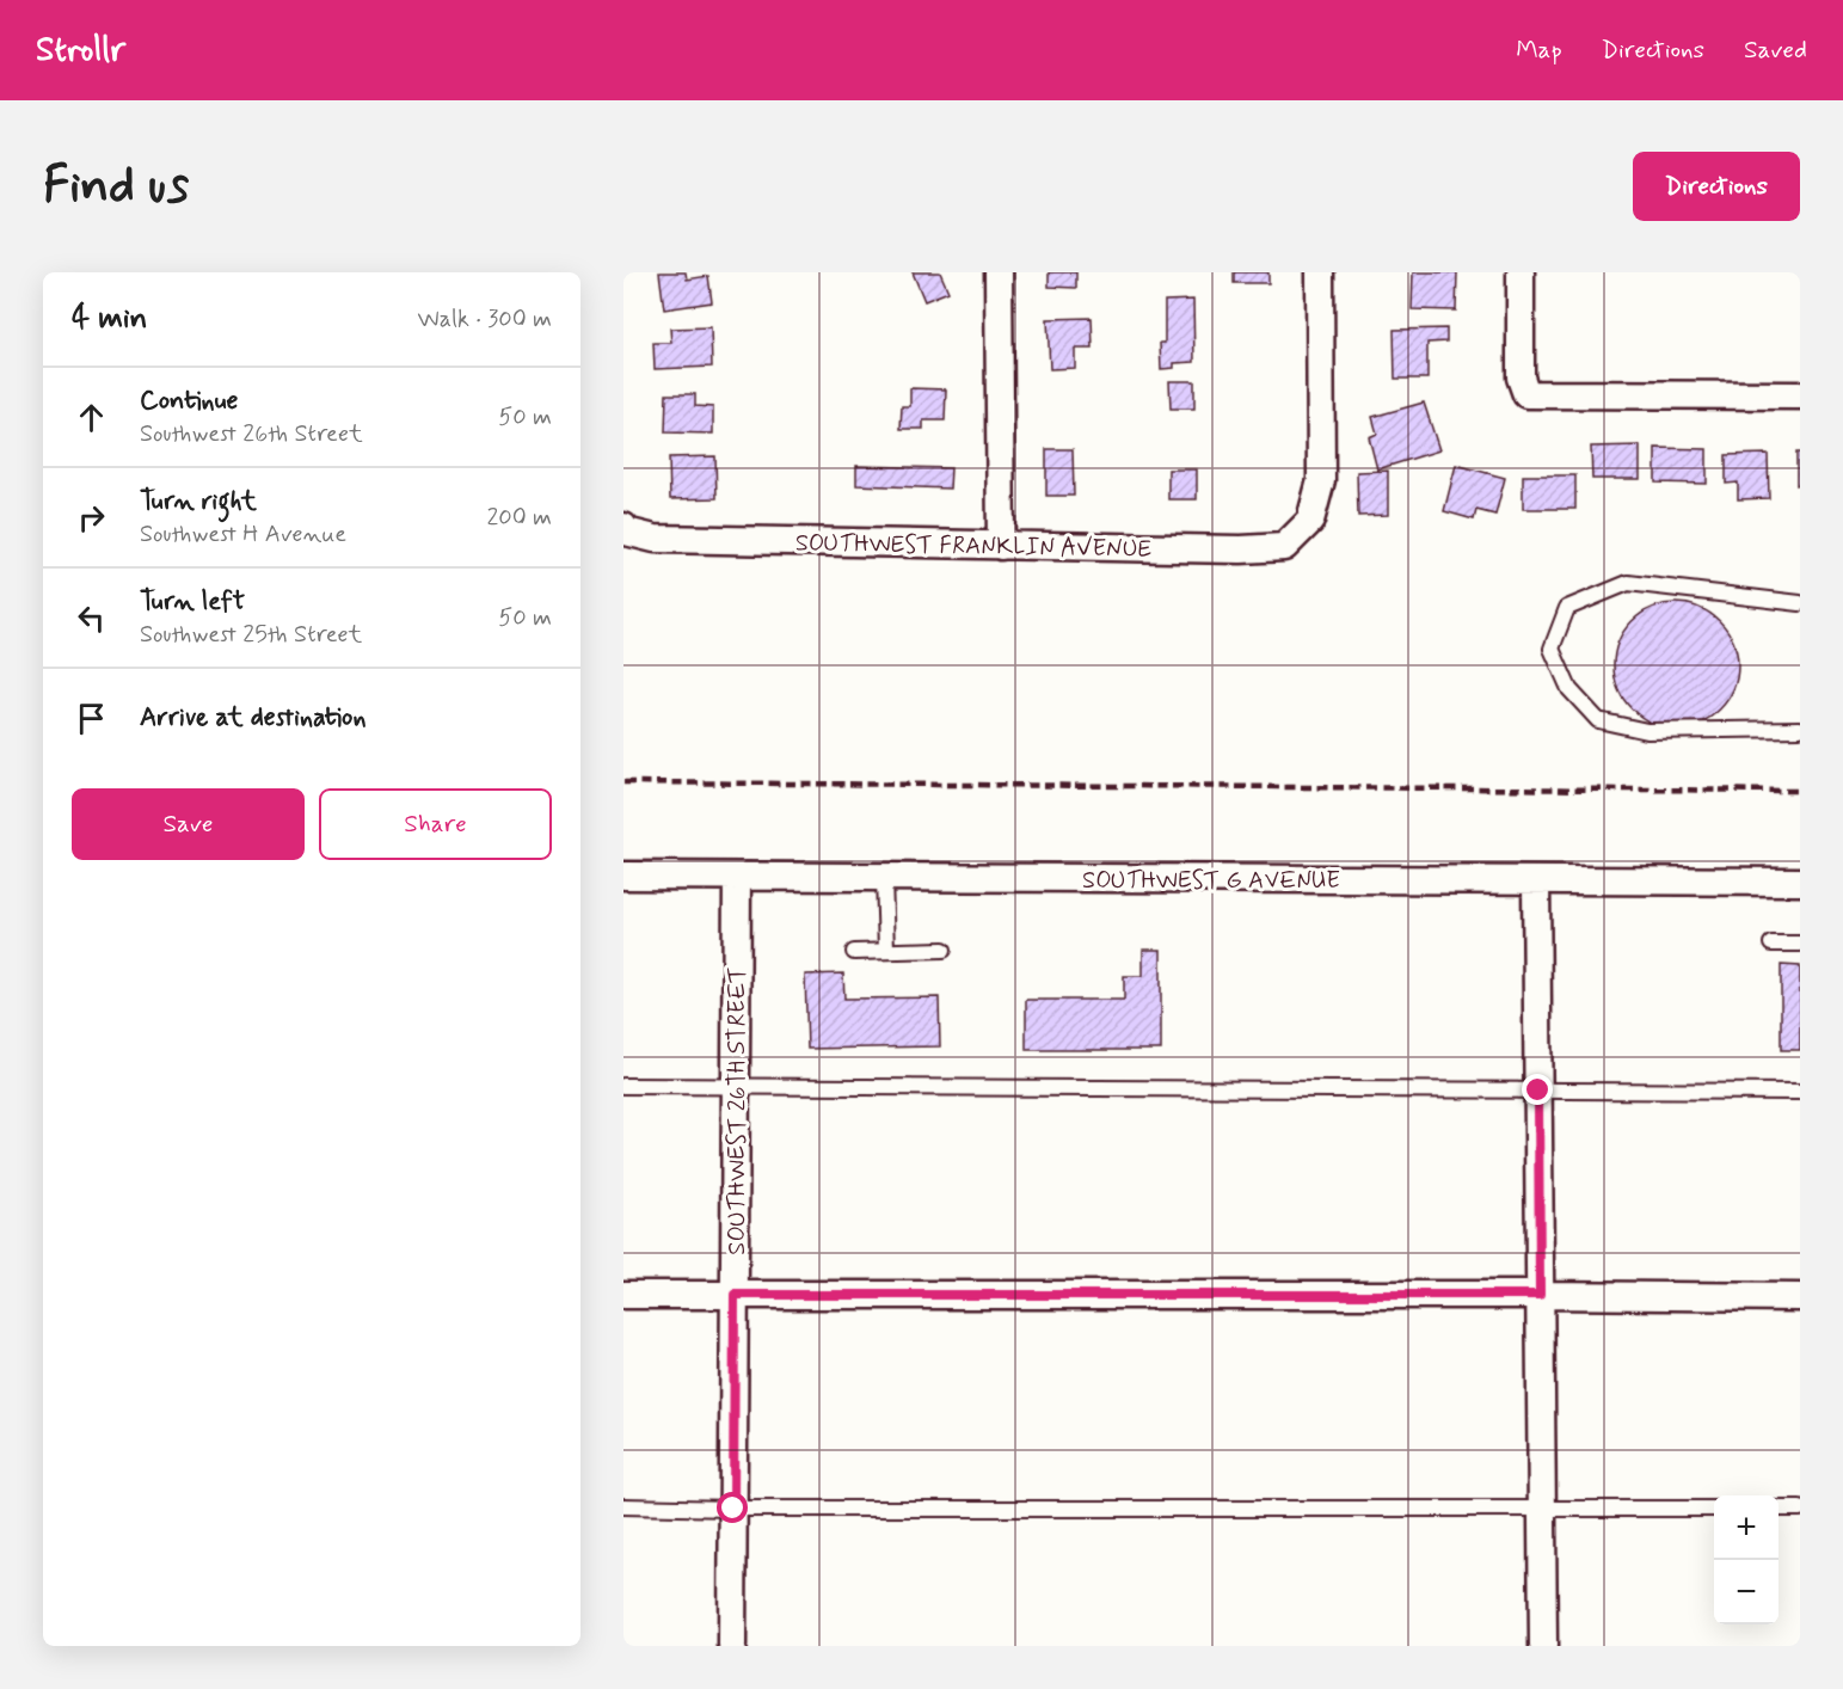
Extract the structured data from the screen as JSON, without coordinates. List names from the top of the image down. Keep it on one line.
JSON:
{"streets":{"street":["SOUTHWEST FRANKLIN AVENUE","SOUTHWEST G AVENUE","SOUTHWEST 26TH STREET"]},"crossings":[["SOUTHWEST G AVENUE","SOUTHWEST 26TH STREET"]],"page":{"header":"Strollr","nav":["Map","Directions","Saved"],"buttons":["Directions",["Save","Share"]],"title":"Find us","heading":["4 min","Walk · 300 m"],"list":[["Continue","Southwest 26th Street","50 m"],["Turn right","Southwest H Avenue","200 m"],["Turn left","Southwest 25th Street","50 m"],"Arrive at destination"],"map_buttons":["+","−"]}}
